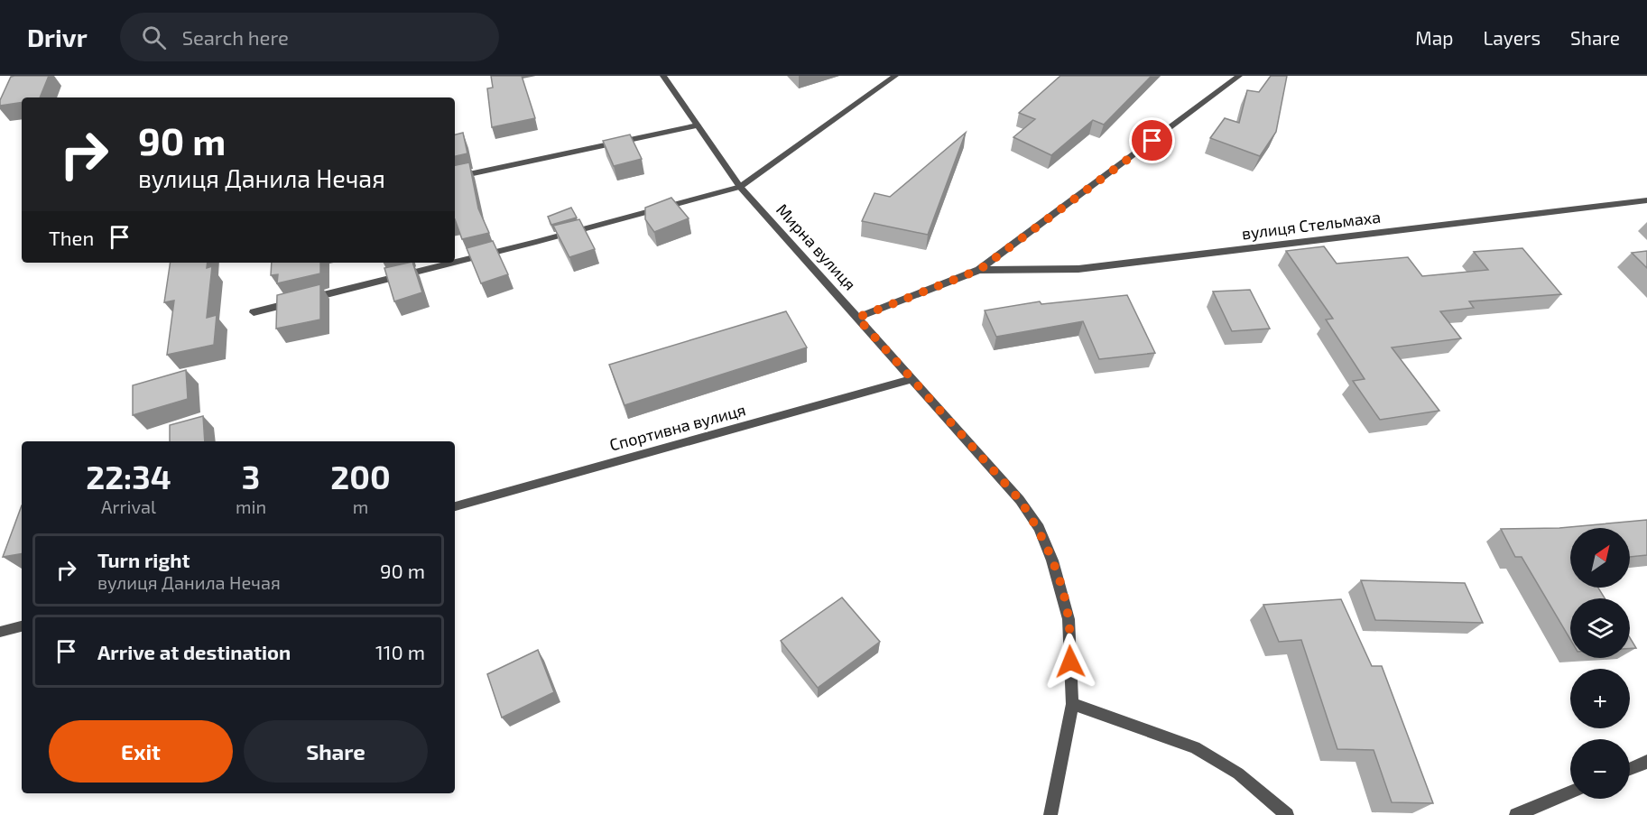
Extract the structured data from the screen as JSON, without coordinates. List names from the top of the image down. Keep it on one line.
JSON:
{"streets":{"street":["вулиця Стельмаха","Мирна вулиця","Спортивна вулиця"]},"crossings":[["Мирна вулиця","Спортивна вулиця"]],"north":"top right","page":{"header":"Drivr","search":"Search here","nav":["Map","Layers","Share"],"turn":["90 m","вулиця Данила Нечая"],"then":"Then","eta":["22:34","Arrival","3","min","200","m"],"map_buttons":["+","−"],"list":[{"name":"Turn right","note":"вулиця Данила Нечая","value":"90 m"},{"name":"Arrive at destination","value":"110 m"}],"buttons":["Exit","Share"]}}
